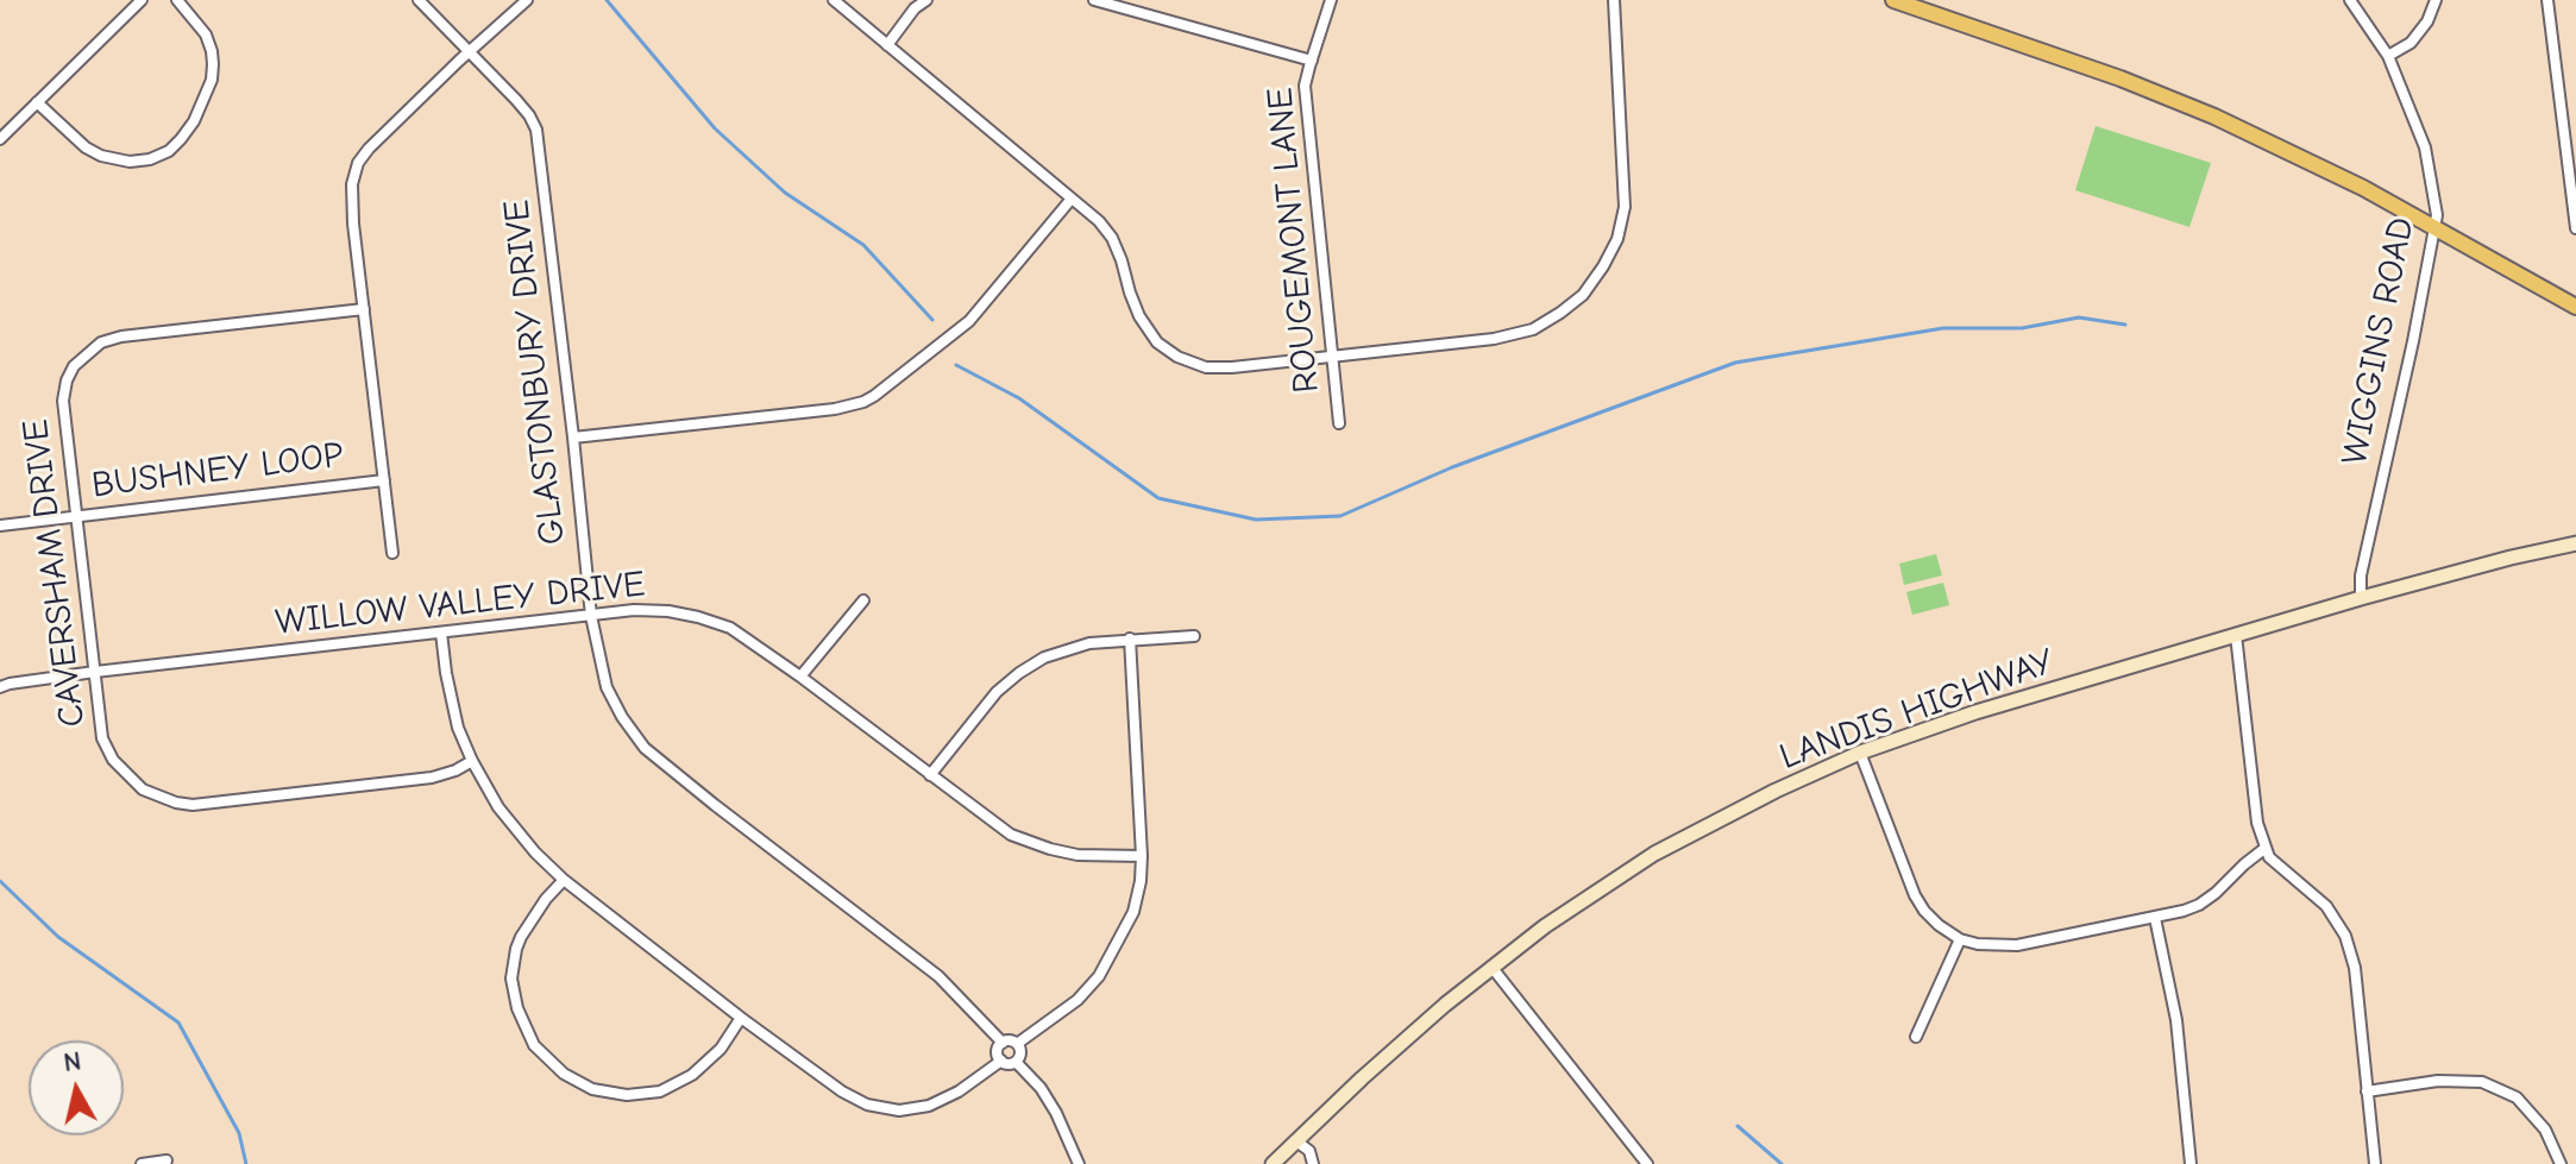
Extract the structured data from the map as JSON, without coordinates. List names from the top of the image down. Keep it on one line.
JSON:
{"streets":{"main road":["LANDIS HIGHWAY"],"street":["ROUGEMONT LANE","WIGGINS ROAD","GLASTONBURY DRIVE","BUSHNEY LOOP","CAVERSHAM DRIVE","WILLOW VALLEY DRIVE"]},"crossings":[["WIGGINS ROAD","LANDIS HIGHWAY"],["GLASTONBURY DRIVE","WILLOW VALLEY DRIVE"],["BUSHNEY LOOP","CAVERSHAM DRIVE"],["CAVERSHAM DRIVE","WILLOW VALLEY DRIVE"]],"north":"top"}
